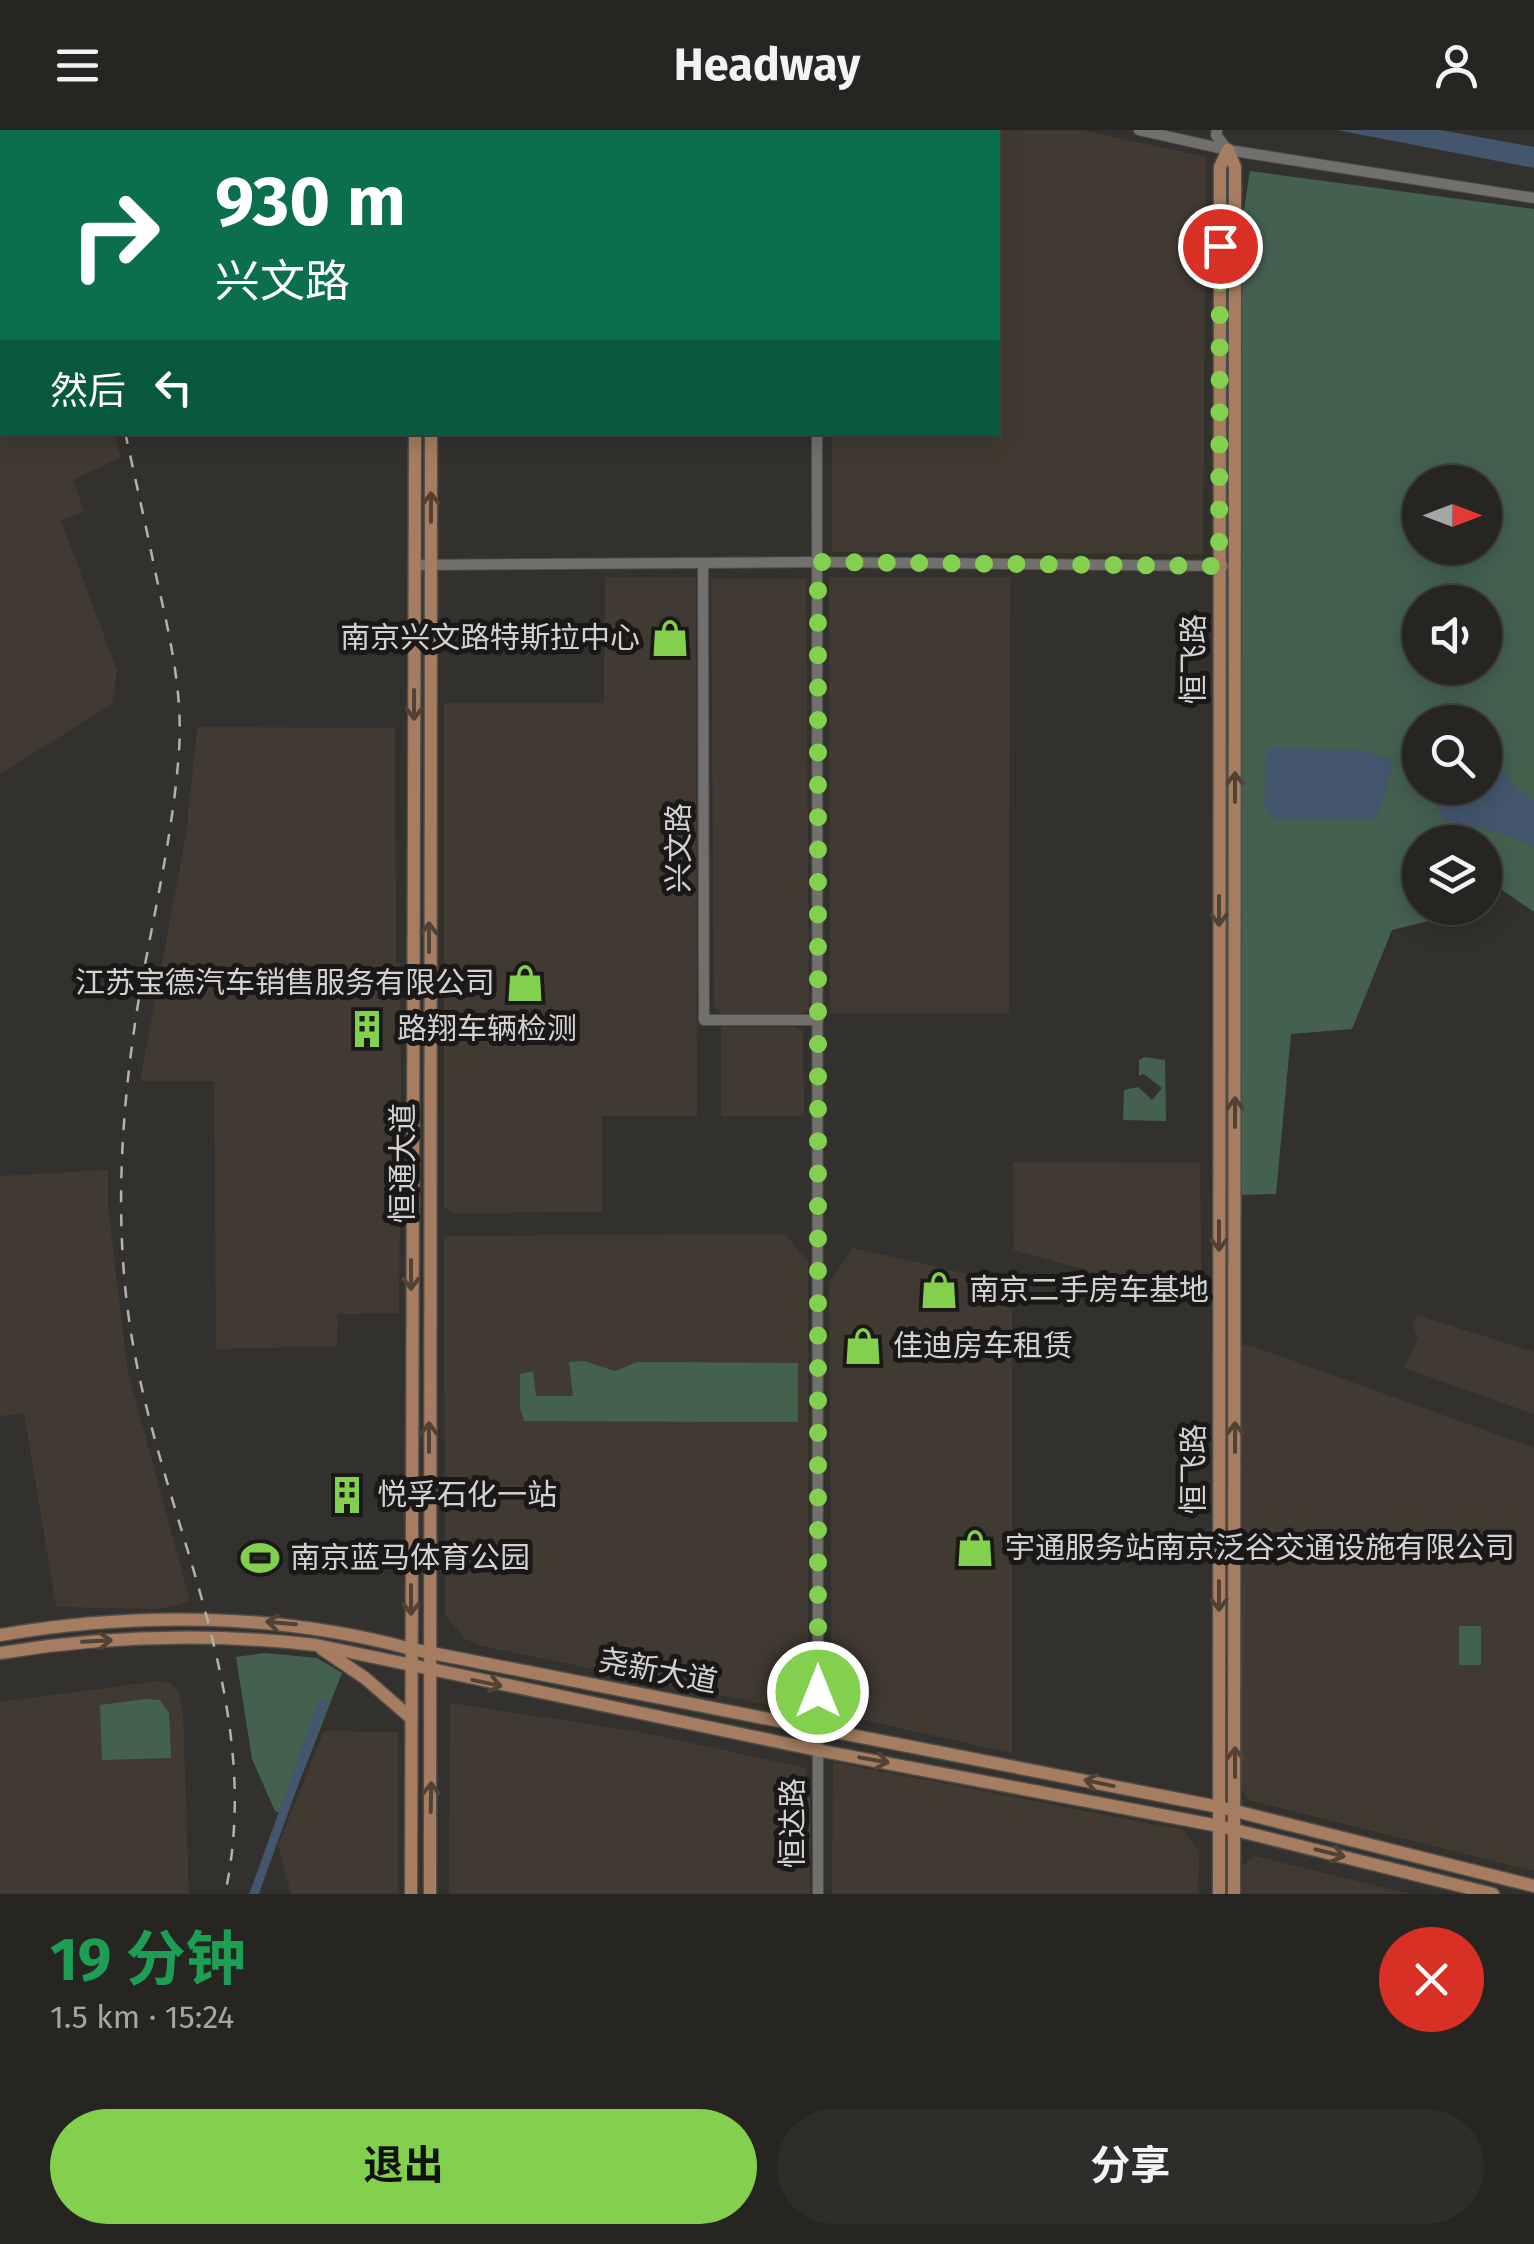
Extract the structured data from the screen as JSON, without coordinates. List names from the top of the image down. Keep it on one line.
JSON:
{"streets":{"main road":["恒飞路","恒通大道","尧新大道"],"street":["兴文路","恒达路"]},"crossings":[["恒飞路","尧新大道"],["兴文路","恒达路"],["恒通大道","尧新大道"],["尧新大道","恒达路"]],"places":{"shop":["南京兴文路特斯拉中心","江苏宝德汽车销售服务有限公司","南京二手房车基地","佳迪房车租赁","宇通服务站南京泛谷交通设施有限公司"],"building":["路翔车辆检测","悦孚石化一站"],"sports":["南京蓝马体育公园"]},"north":"right","page":{"header":"Headway","turn":["930 m","兴文路"],"then":"然后","heading":["19 分钟","1.5 km · 15:24"],"buttons":["退出","分享"]}}
